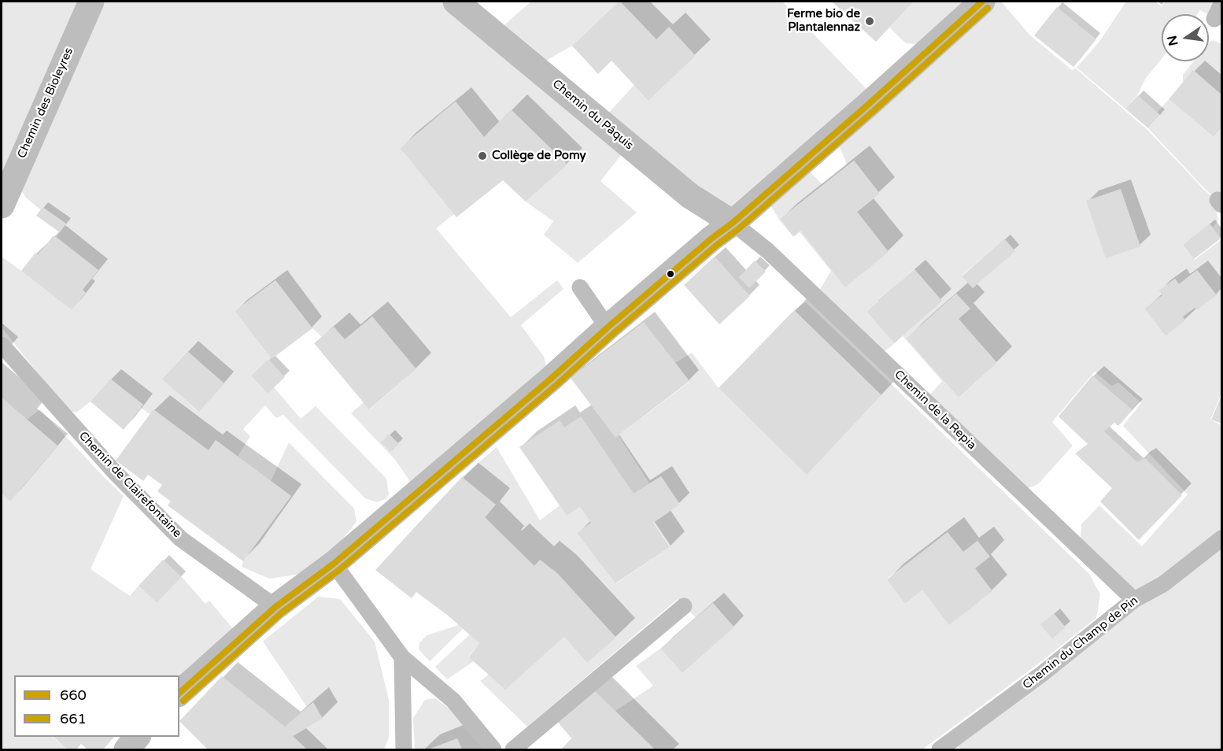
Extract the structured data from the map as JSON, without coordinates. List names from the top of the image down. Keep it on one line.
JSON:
{"streets":{"street":["Chemin des Bioleyres","Chemin du Pâquis"],"lane":["Chemin de la Repia","Chemin de Clairefontaine","Chemin du Champ de Pin"]},"crossings":[["Chemin du Pâquis","Chemin de la Repia"],["Chemin de la Repia","Chemin du Champ de Pin"]],"places":["Ferme bio de Plantalennaz","Collège de Pomy"],"lines":["transit line 660","transit line 661"],"legend":["660","661"],"north":"left"}
